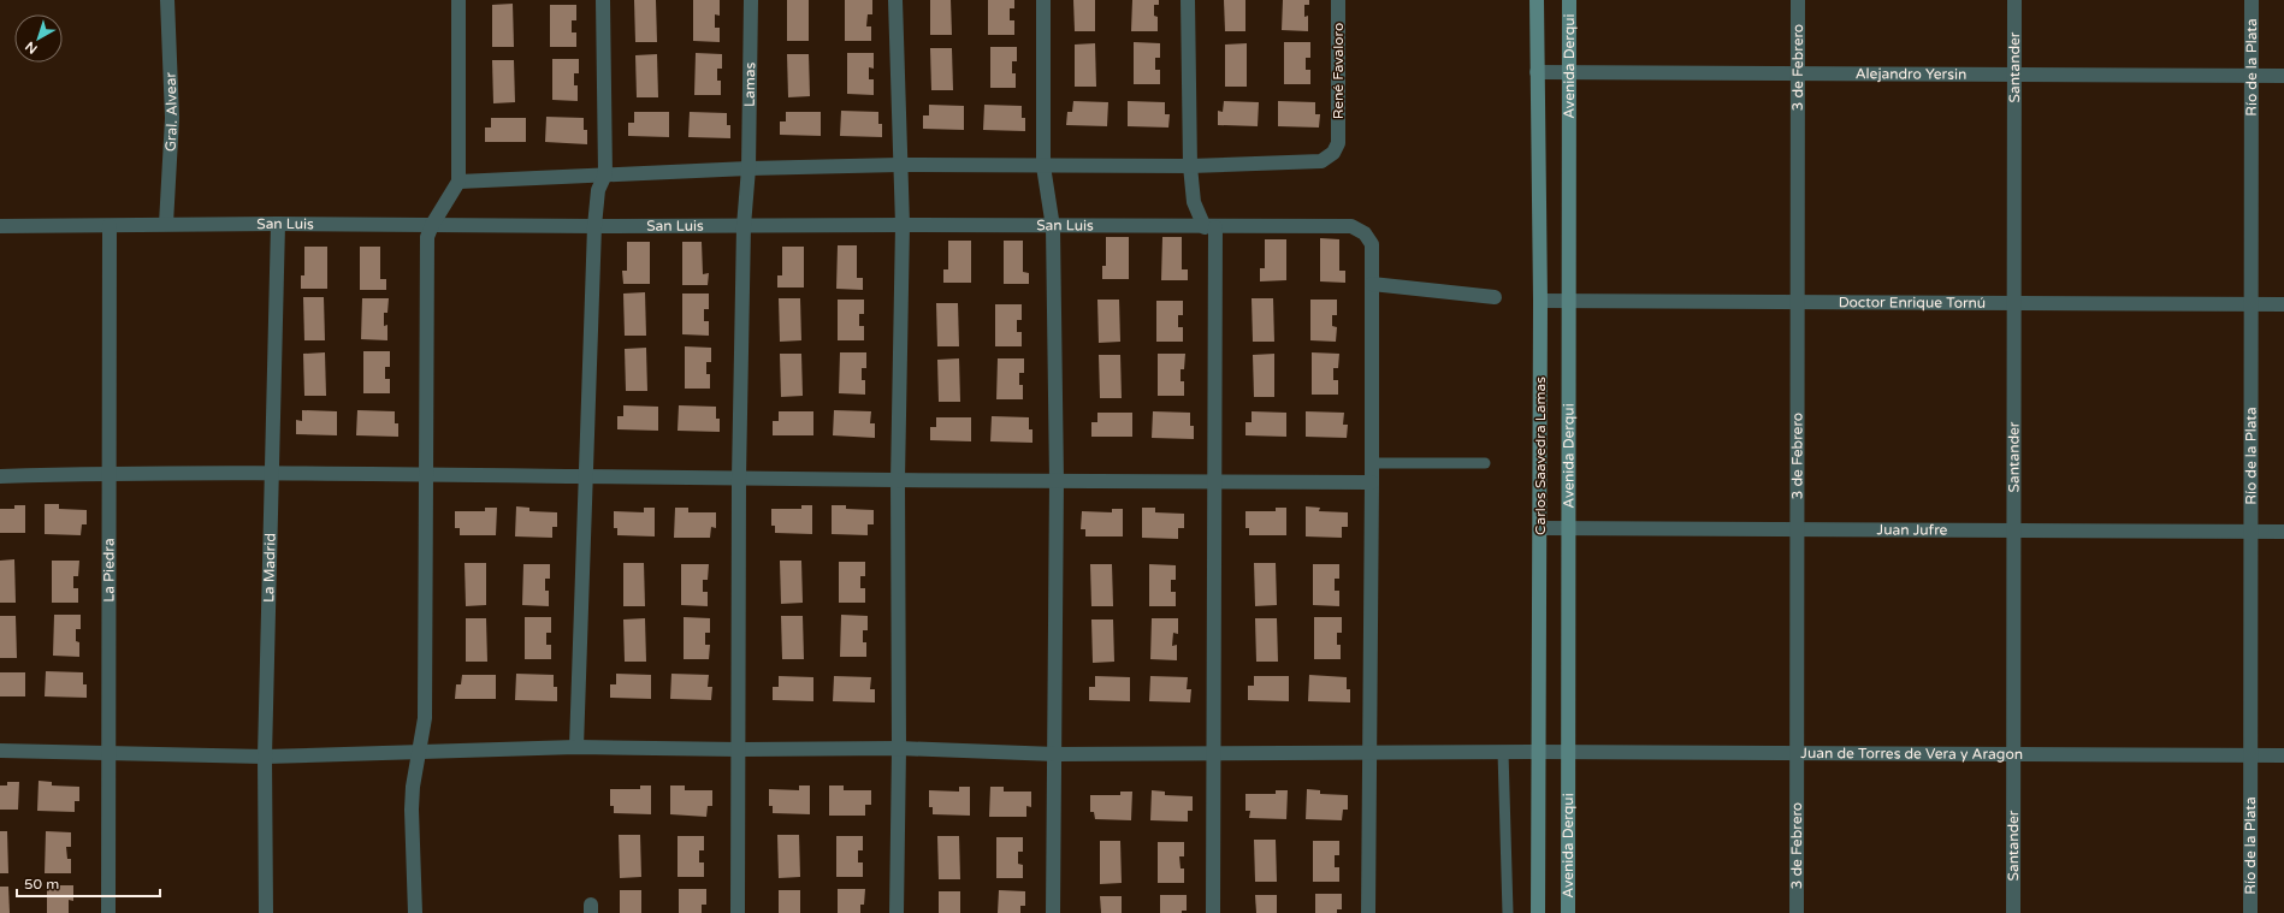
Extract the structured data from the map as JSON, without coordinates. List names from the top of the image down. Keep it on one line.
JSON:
{"streets":{"main road":["Avenida Derqui","Carlos Saavedra Lamas"],"street":["3 de Febrero","Santander","Río de la Plata","René Favaloro","Alejandro Yersin","Lamas","Gral. Alvear","San Luis","Doctor Enrique Tornú","Juan Jufre","La Madrid","La Piedra","Juan de Torres de Vera y Aragon"]},"crossings":[["Avenida Derqui","Alejandro Yersin"],["Avenida Derqui","Doctor Enrique Tornú"],["Avenida Derqui","Juan Jufre"],["Avenida Derqui","Juan de Torres de Vera y Aragon"],["3 de Febrero","Alejandro Yersin"],["3 de Febrero","Doctor Enrique Tornú"],["3 de Febrero","Juan Jufre"],["3 de Febrero","Juan de Torres de Vera y Aragon"],["Santander","Alejandro Yersin"],["Santander","Doctor Enrique Tornú"],["Santander","Juan Jufre"],["Santander","Juan de Torres de Vera y Aragon"],["Río de la Plata","Alejandro Yersin"],["Río de la Plata","Doctor Enrique Tornú"],["Río de la Plata","Juan Jufre"],["Río de la Plata","Juan de Torres de Vera y Aragon"],["Alejandro Yersin","Carlos Saavedra Lamas"],["Lamas","San Luis"],["Lamas","Juan de Torres de Vera y Aragon"],["Gral. Alvear","San Luis"],["San Luis","La Madrid"],["San Luis","La Piedra"],["Doctor Enrique Tornú","Carlos Saavedra Lamas"],["Carlos Saavedra Lamas","Juan Jufre"],["Carlos Saavedra Lamas","Juan de Torres de Vera y Aragon"],["La Madrid","Juan de Torres de Vera y Aragon"],["La Piedra","Juan de Torres de Vera y Aragon"]],"scale_bar":"50 m","north":"bottom left"}
